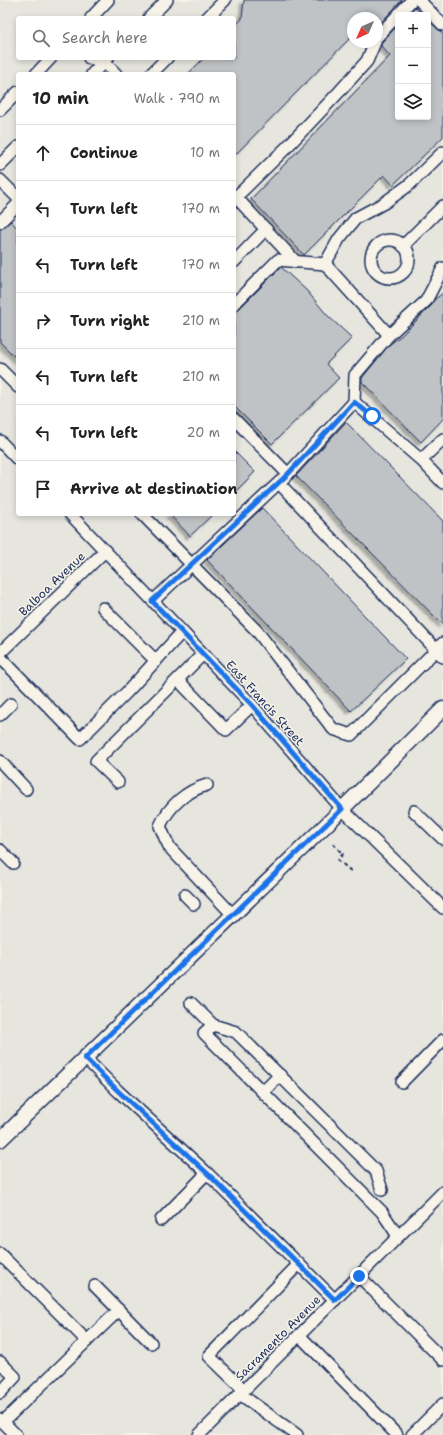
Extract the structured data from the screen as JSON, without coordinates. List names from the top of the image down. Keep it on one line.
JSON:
{"streets":{"street":["Balboa Avenue","East Francis Street","Sacramento Avenue"]},"crossings":[["Balboa Avenue","East Francis Street"]],"north":"bottom left","page":{"map_buttons":["+","−"],"search":"Search here","heading":["10 min","Walk · 790 m"],"list":[["Continue","10 m"],["Turn left","170 m"],["Turn left","170 m"],["Turn right","210 m"],["Turn left","210 m"],["Turn left","20 m"],"Arrive at destination"]}}
